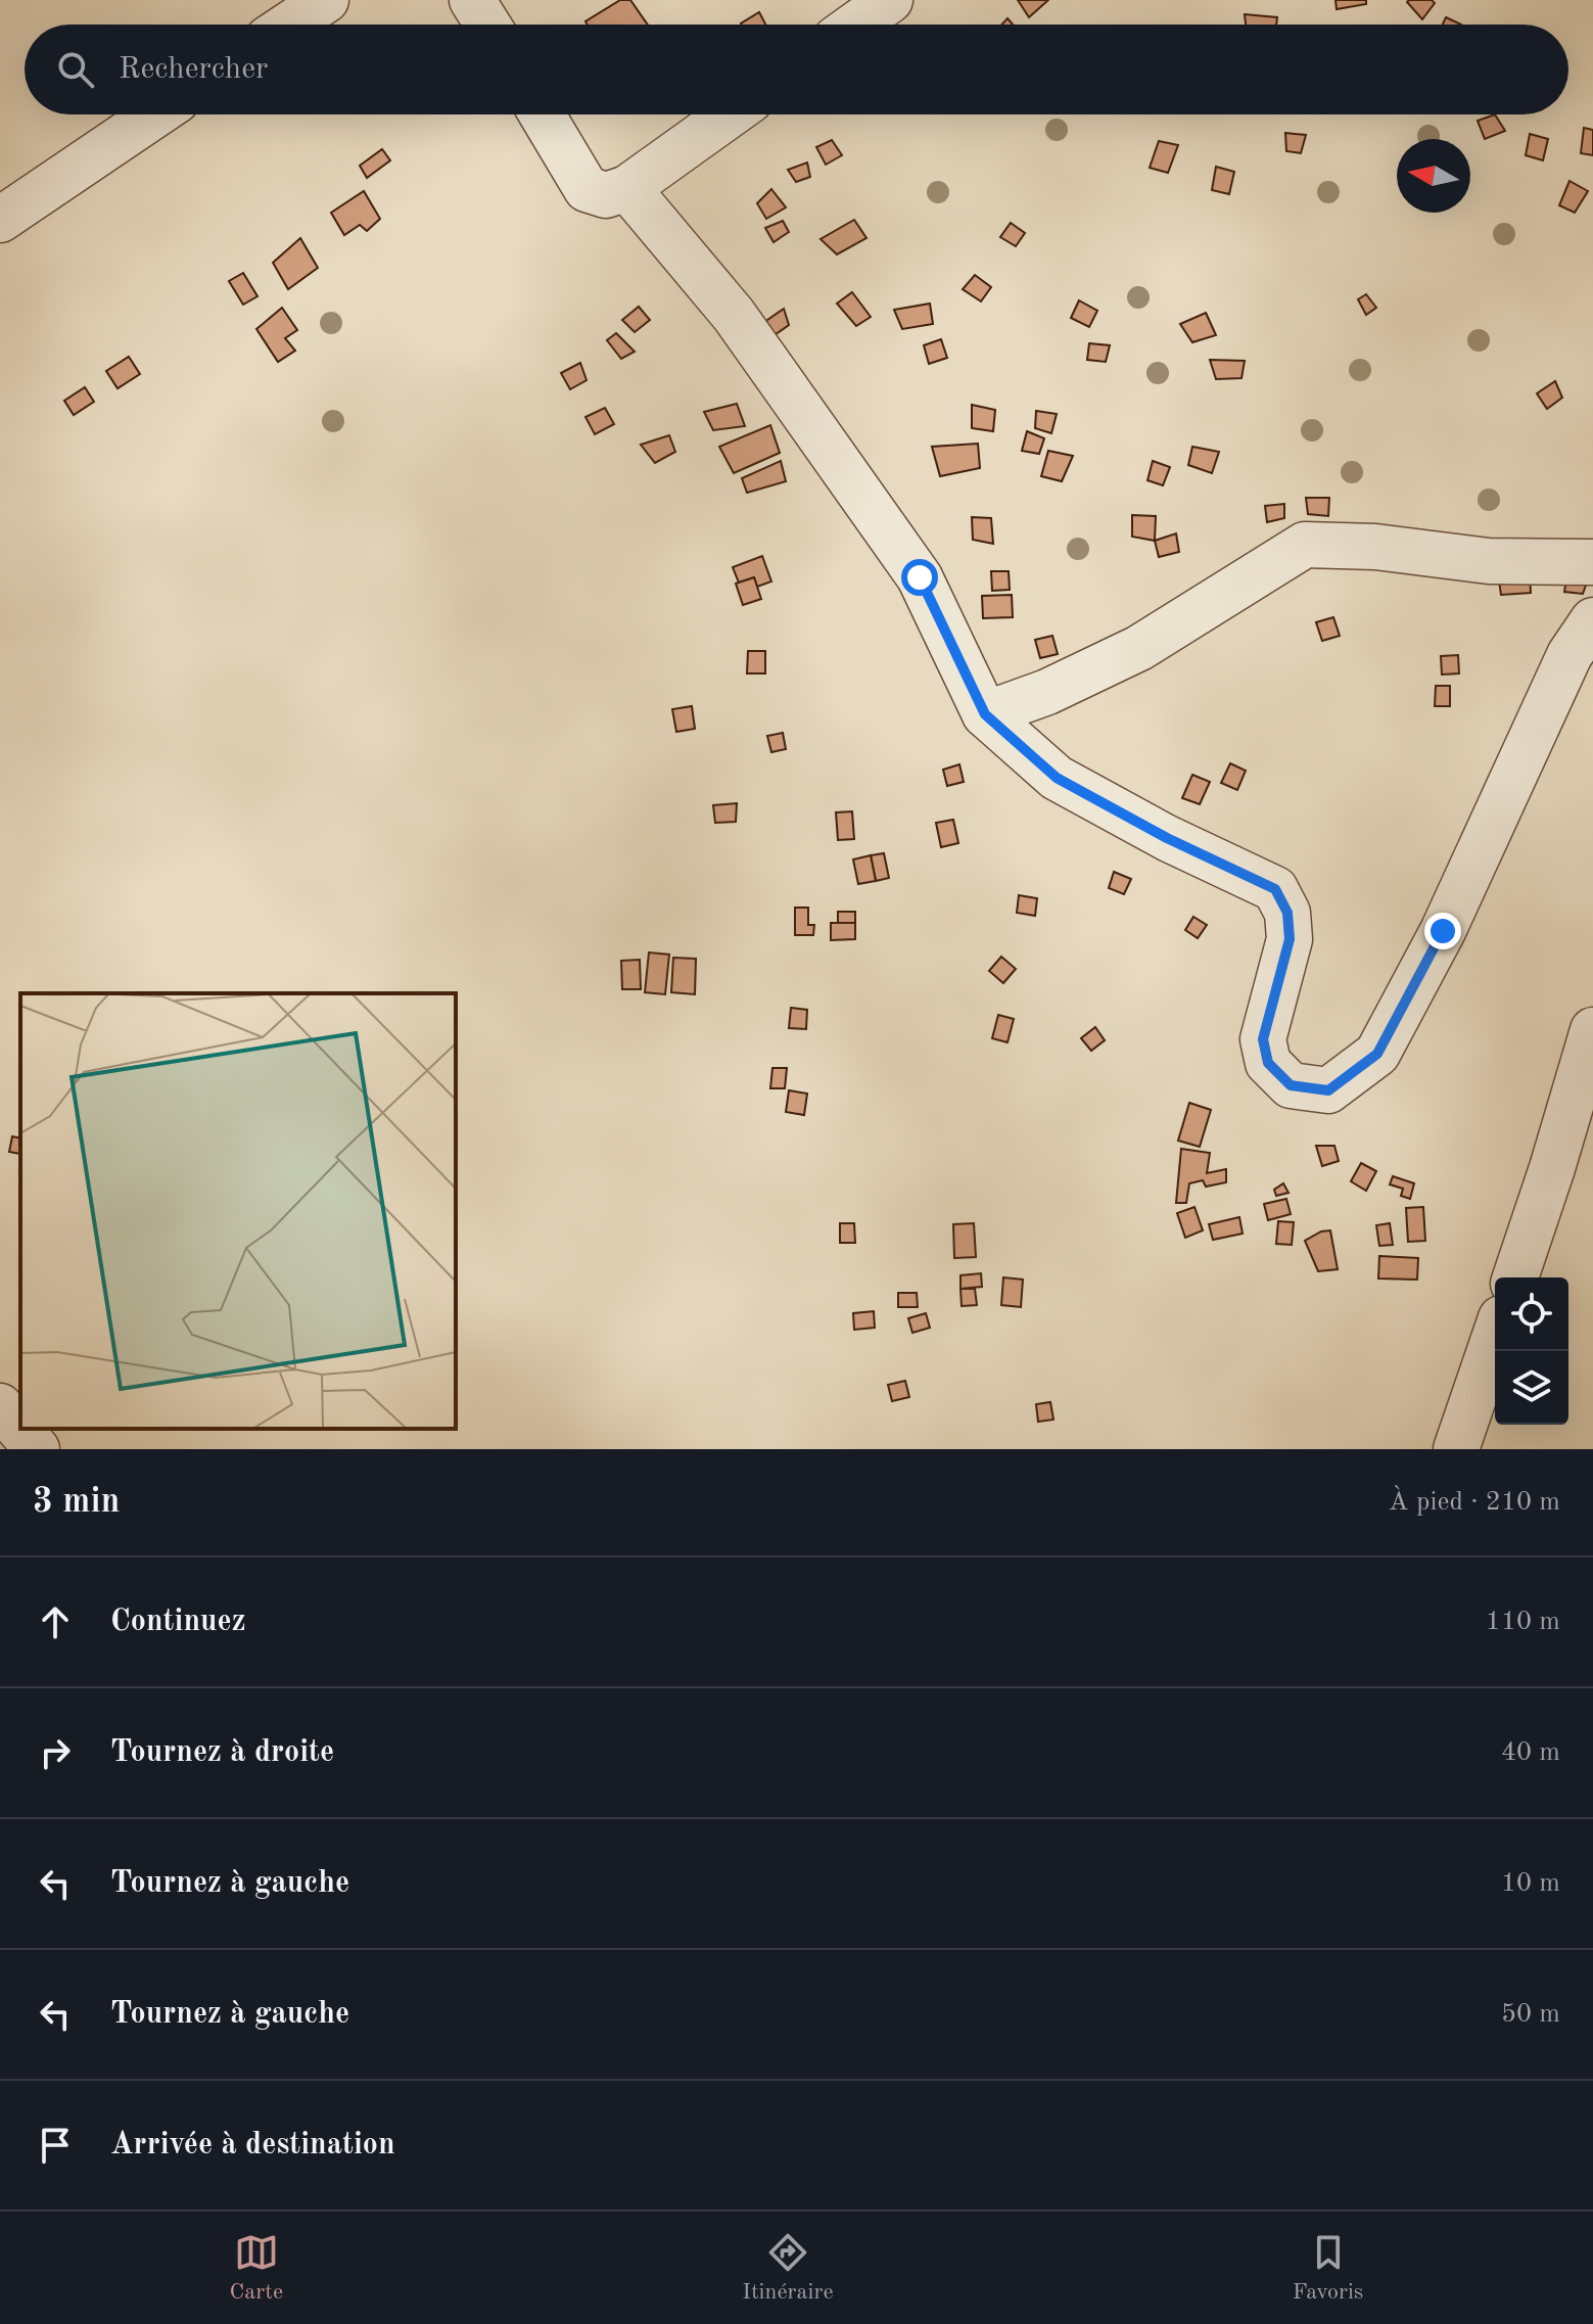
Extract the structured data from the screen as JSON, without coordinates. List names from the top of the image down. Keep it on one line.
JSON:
{"north":"left","page":{"search":"Rechercher","heading":["3 min","À pied · 210 m"],"list":[["Continuez","110 m"],["Tournez à droite","40 m"],["Tournez à gauche","10 m"],["Tournez à gauche","50 m"],"Arrivée à destination"],"nav":["Carte","Itinéraire","Favoris"]}}
